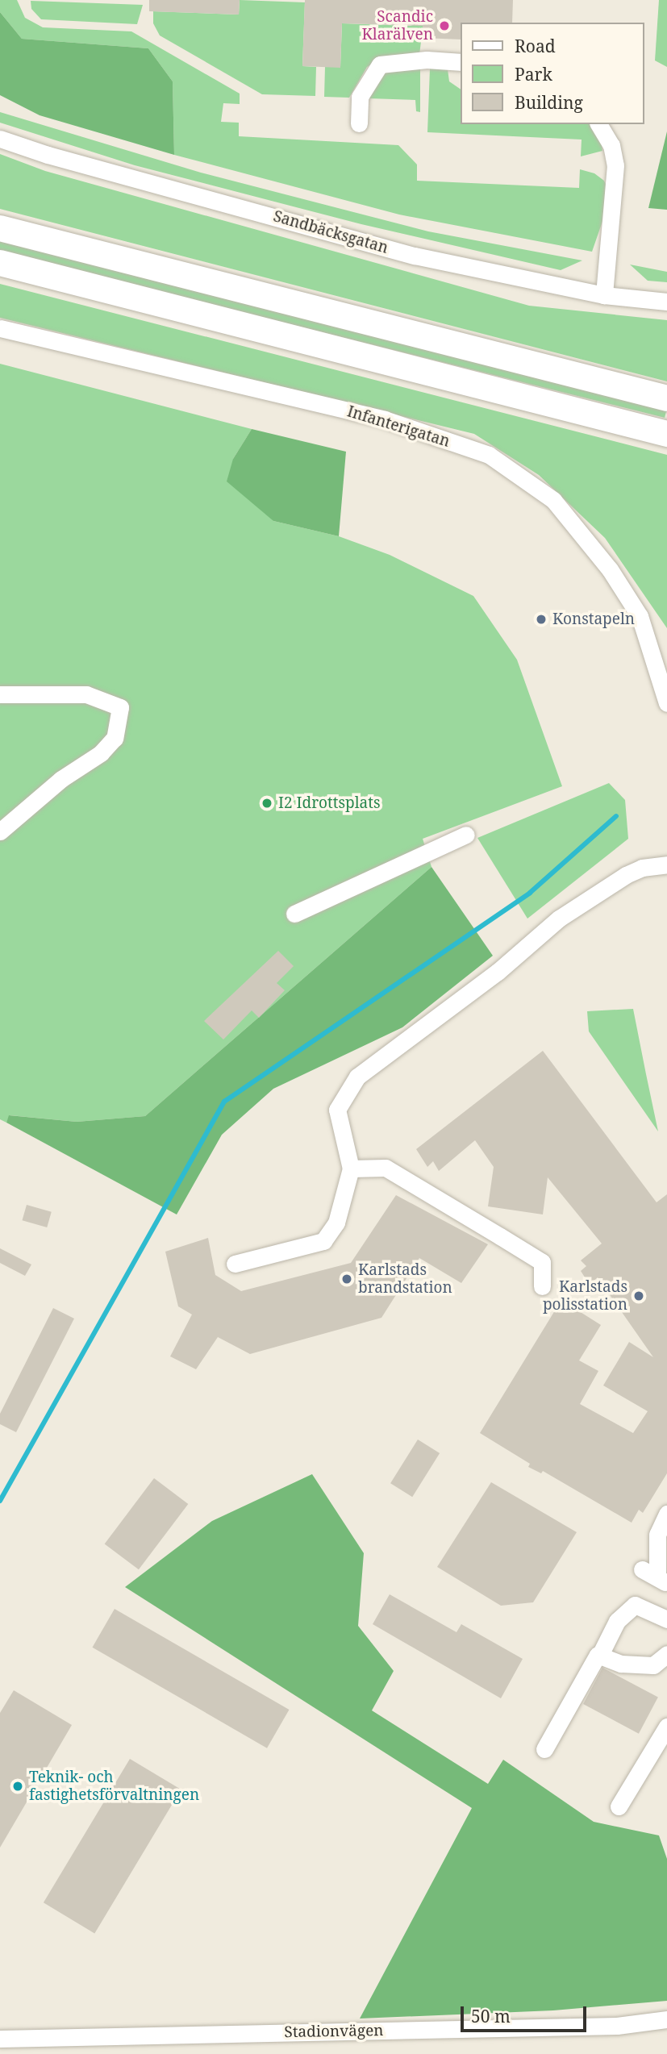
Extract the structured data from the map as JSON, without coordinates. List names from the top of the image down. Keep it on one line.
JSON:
{"streets":{"street":["Sandbäcksgatan","Infanterigatan","Stadionvägen"]},"places":["Scandic Klarälven","Konstapeln","I2 Idrottsplats","Karlstads brandstation","Karlstads polisstation","Teknik- och fastighetsförvaltningen"],"legend":["Road","Park","Building"],"scale_bar":"50 m"}
